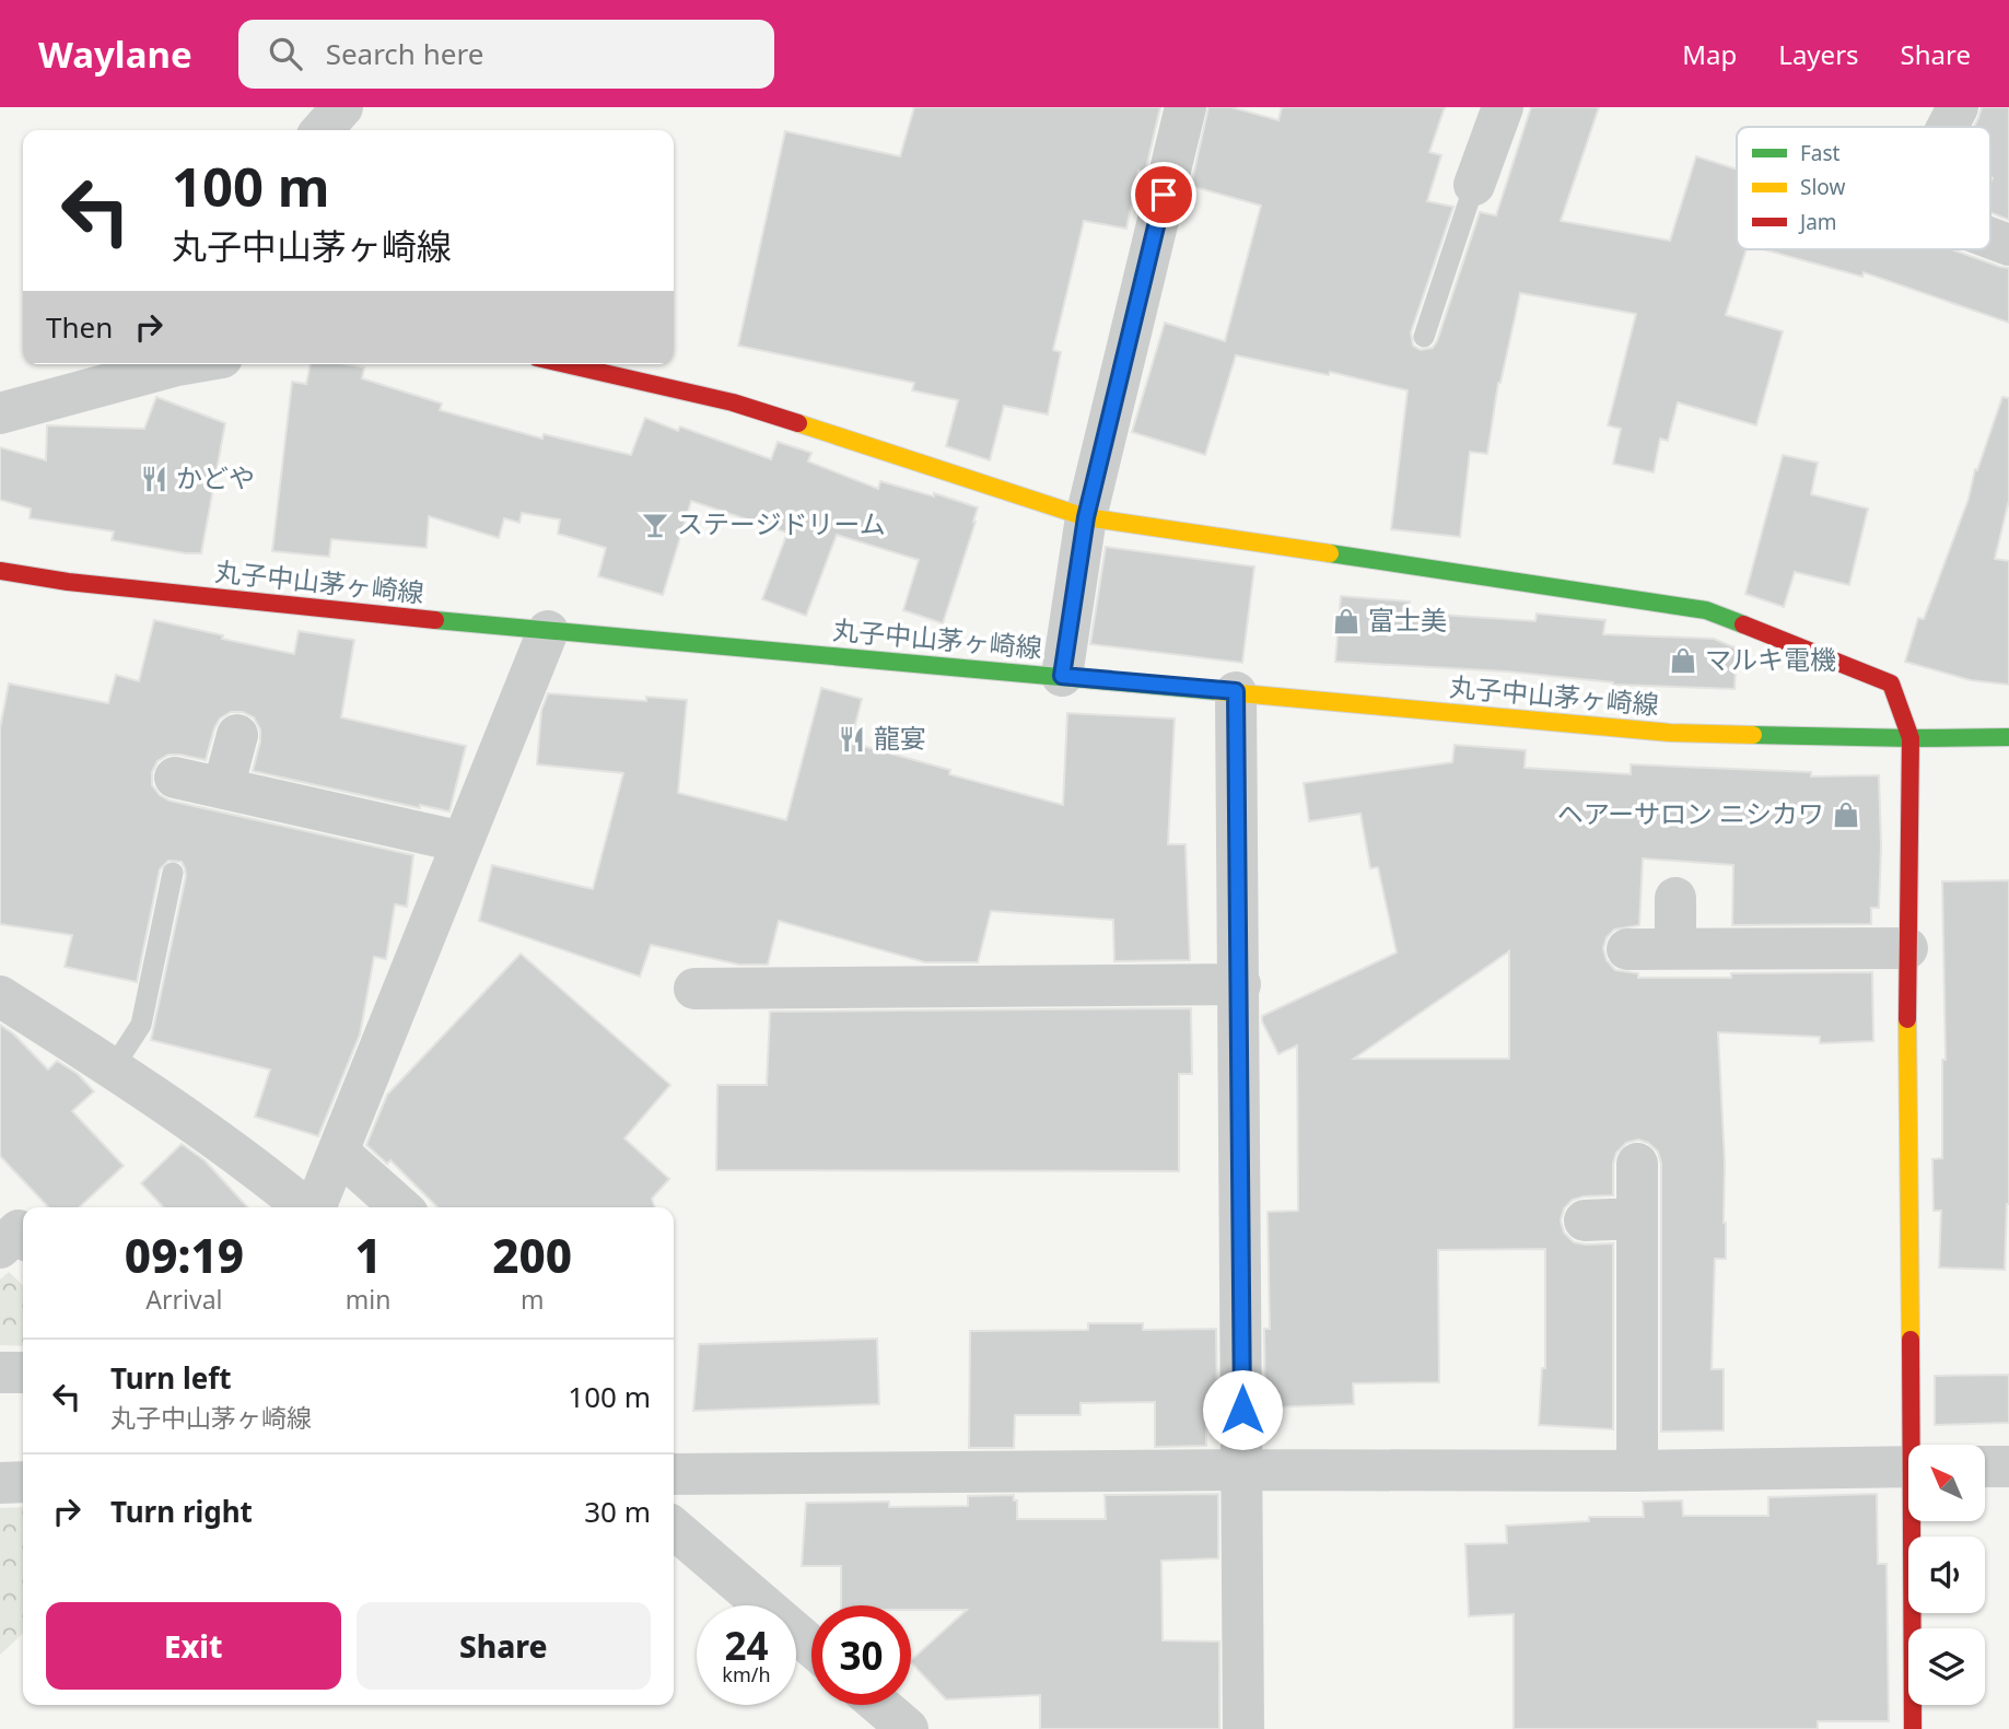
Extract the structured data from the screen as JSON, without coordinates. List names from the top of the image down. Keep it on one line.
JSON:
{"streets":{"street":["丸子中山茅ヶ崎線"]},"places":{"restaurant":["かどや","龍宴"],"bar":["ステージドリーム"],"shop":["富士美","マルキ電機","ヘアーサロン ニシカワ"]},"legend":["Fast","Slow","Jam"],"north":"top left","page":{"header":"Waylane","search":"Search here","nav":["Map","Layers","Share"],"turn":["100 m","丸子中山茅ヶ崎線"],"then":"Then","eta":["09:19","Arrival","1","min","200","m"],"list":[{"name":"Turn left","note":"丸子中山茅ヶ崎線","value":"100 m"},{"name":"Turn right","value":"30 m"}],"buttons":["Exit","Share"],"speed":"24 km/h","limit":"30"}}
